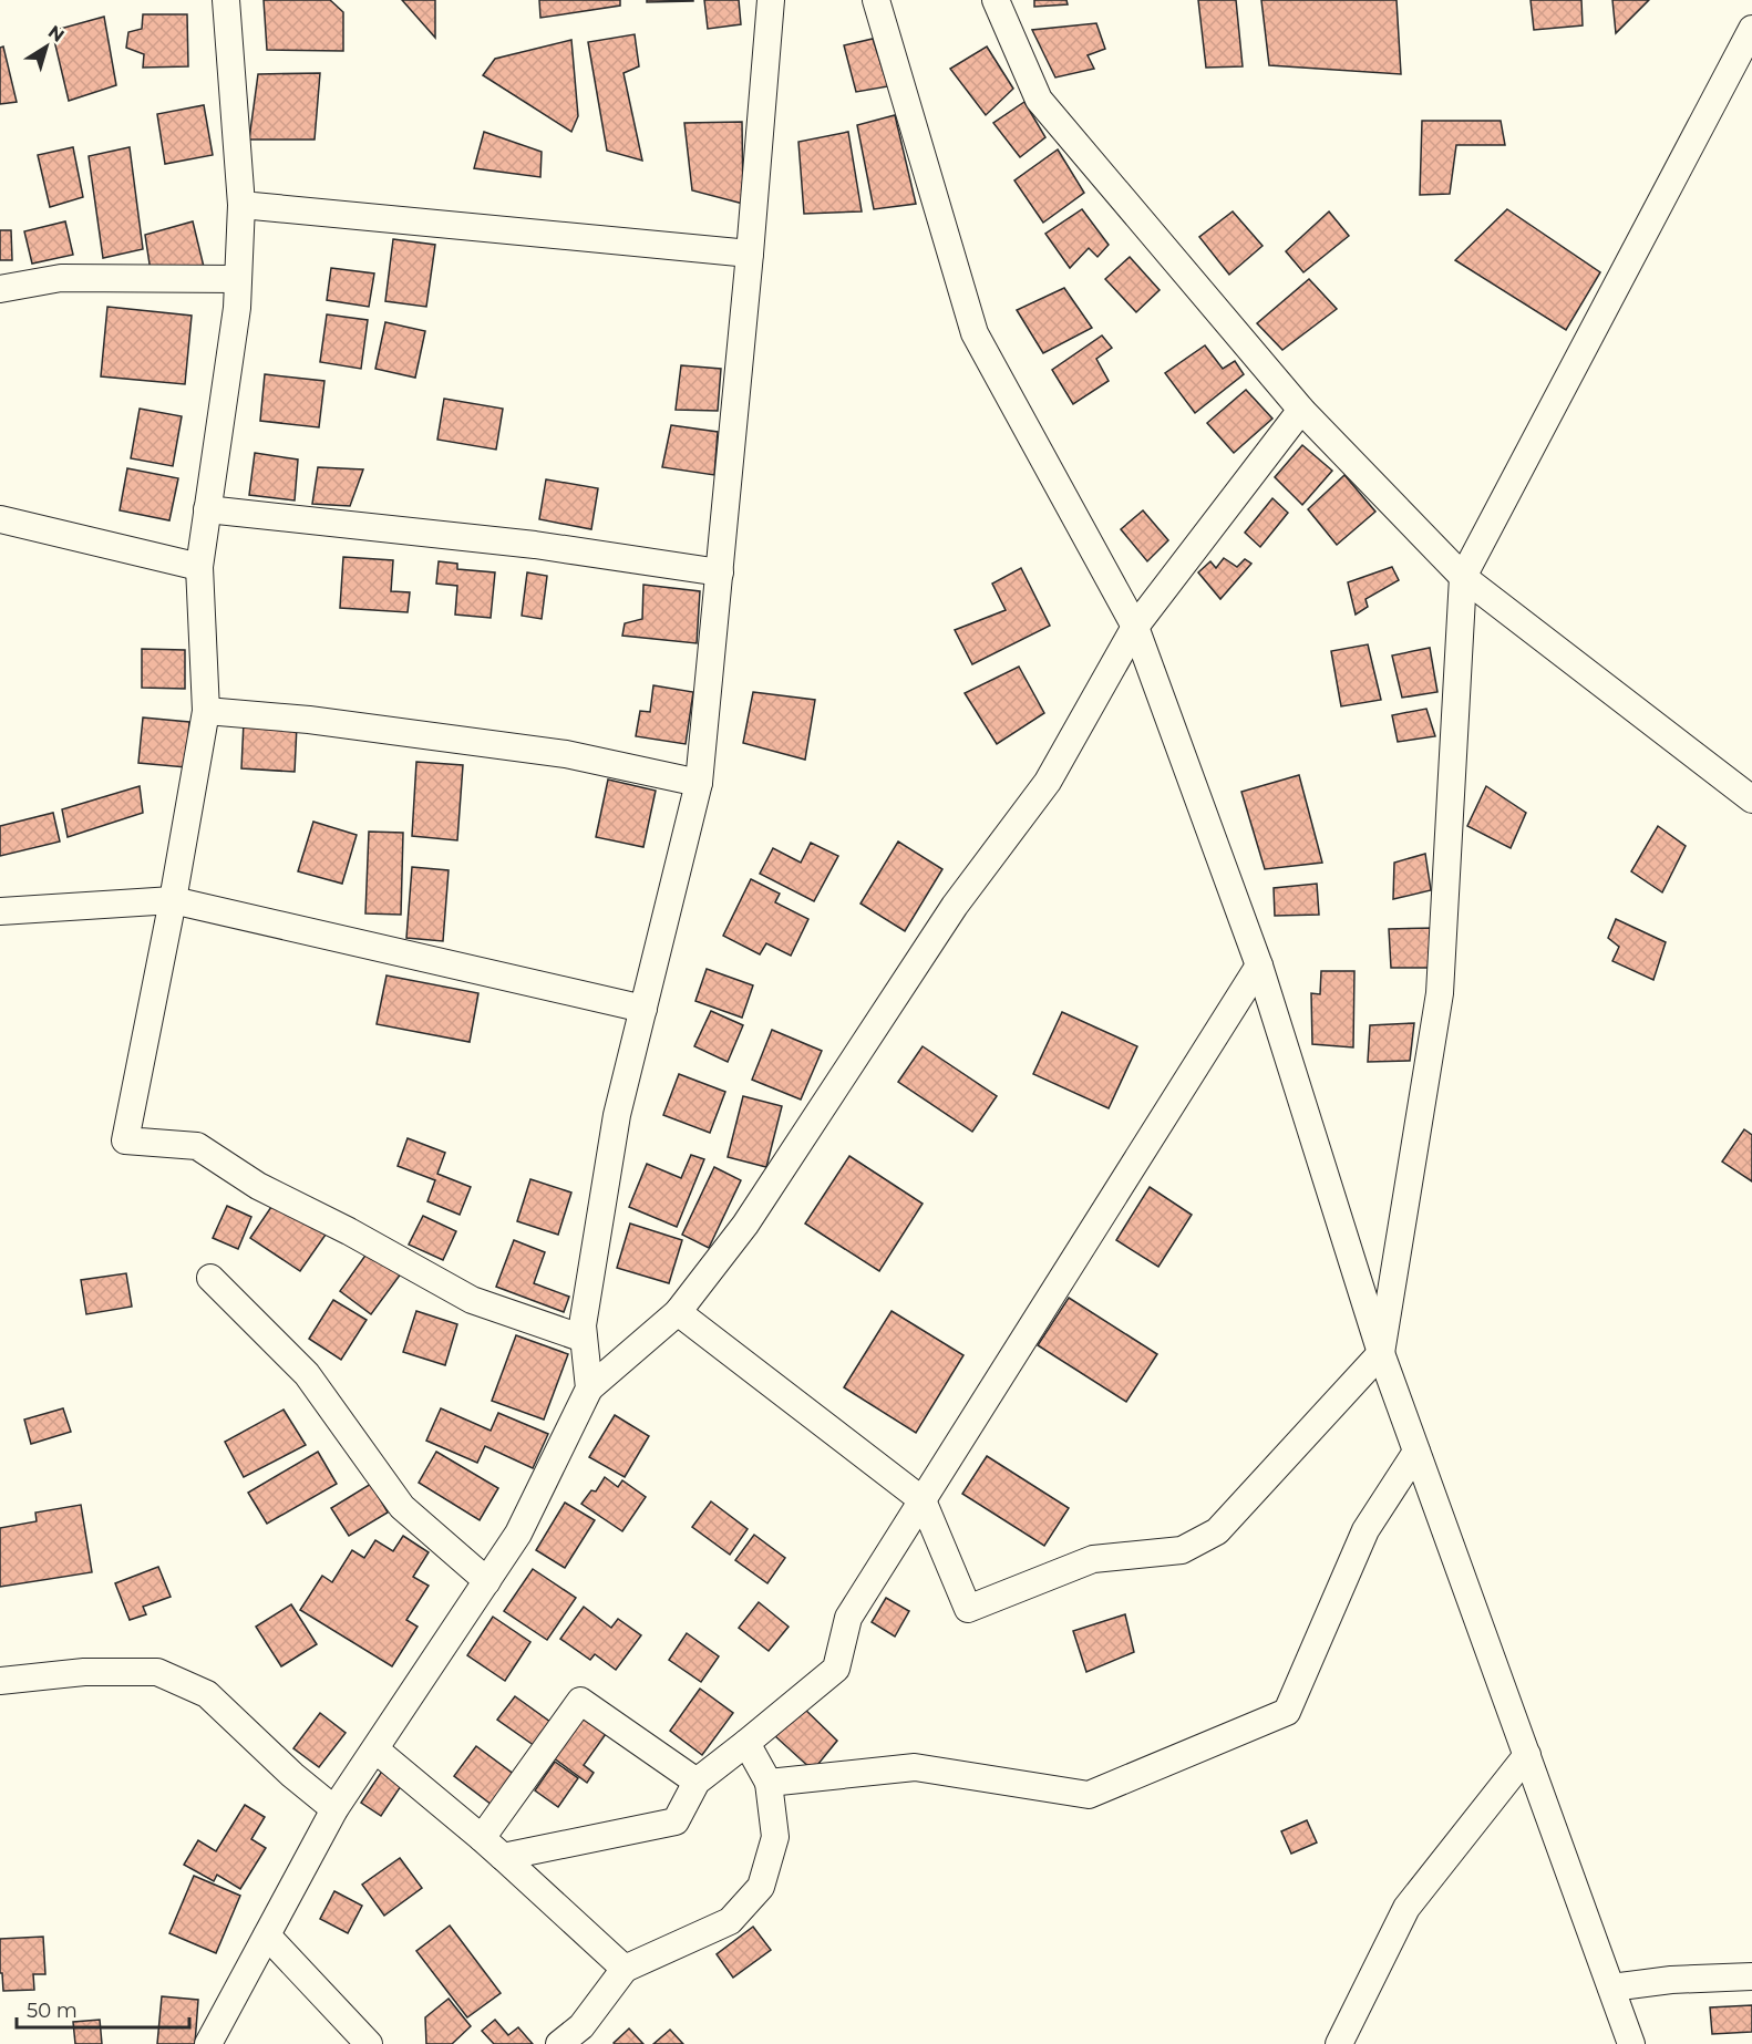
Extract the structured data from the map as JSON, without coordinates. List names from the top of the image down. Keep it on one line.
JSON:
{"scale_bar":"50 m","north":"top right"}
